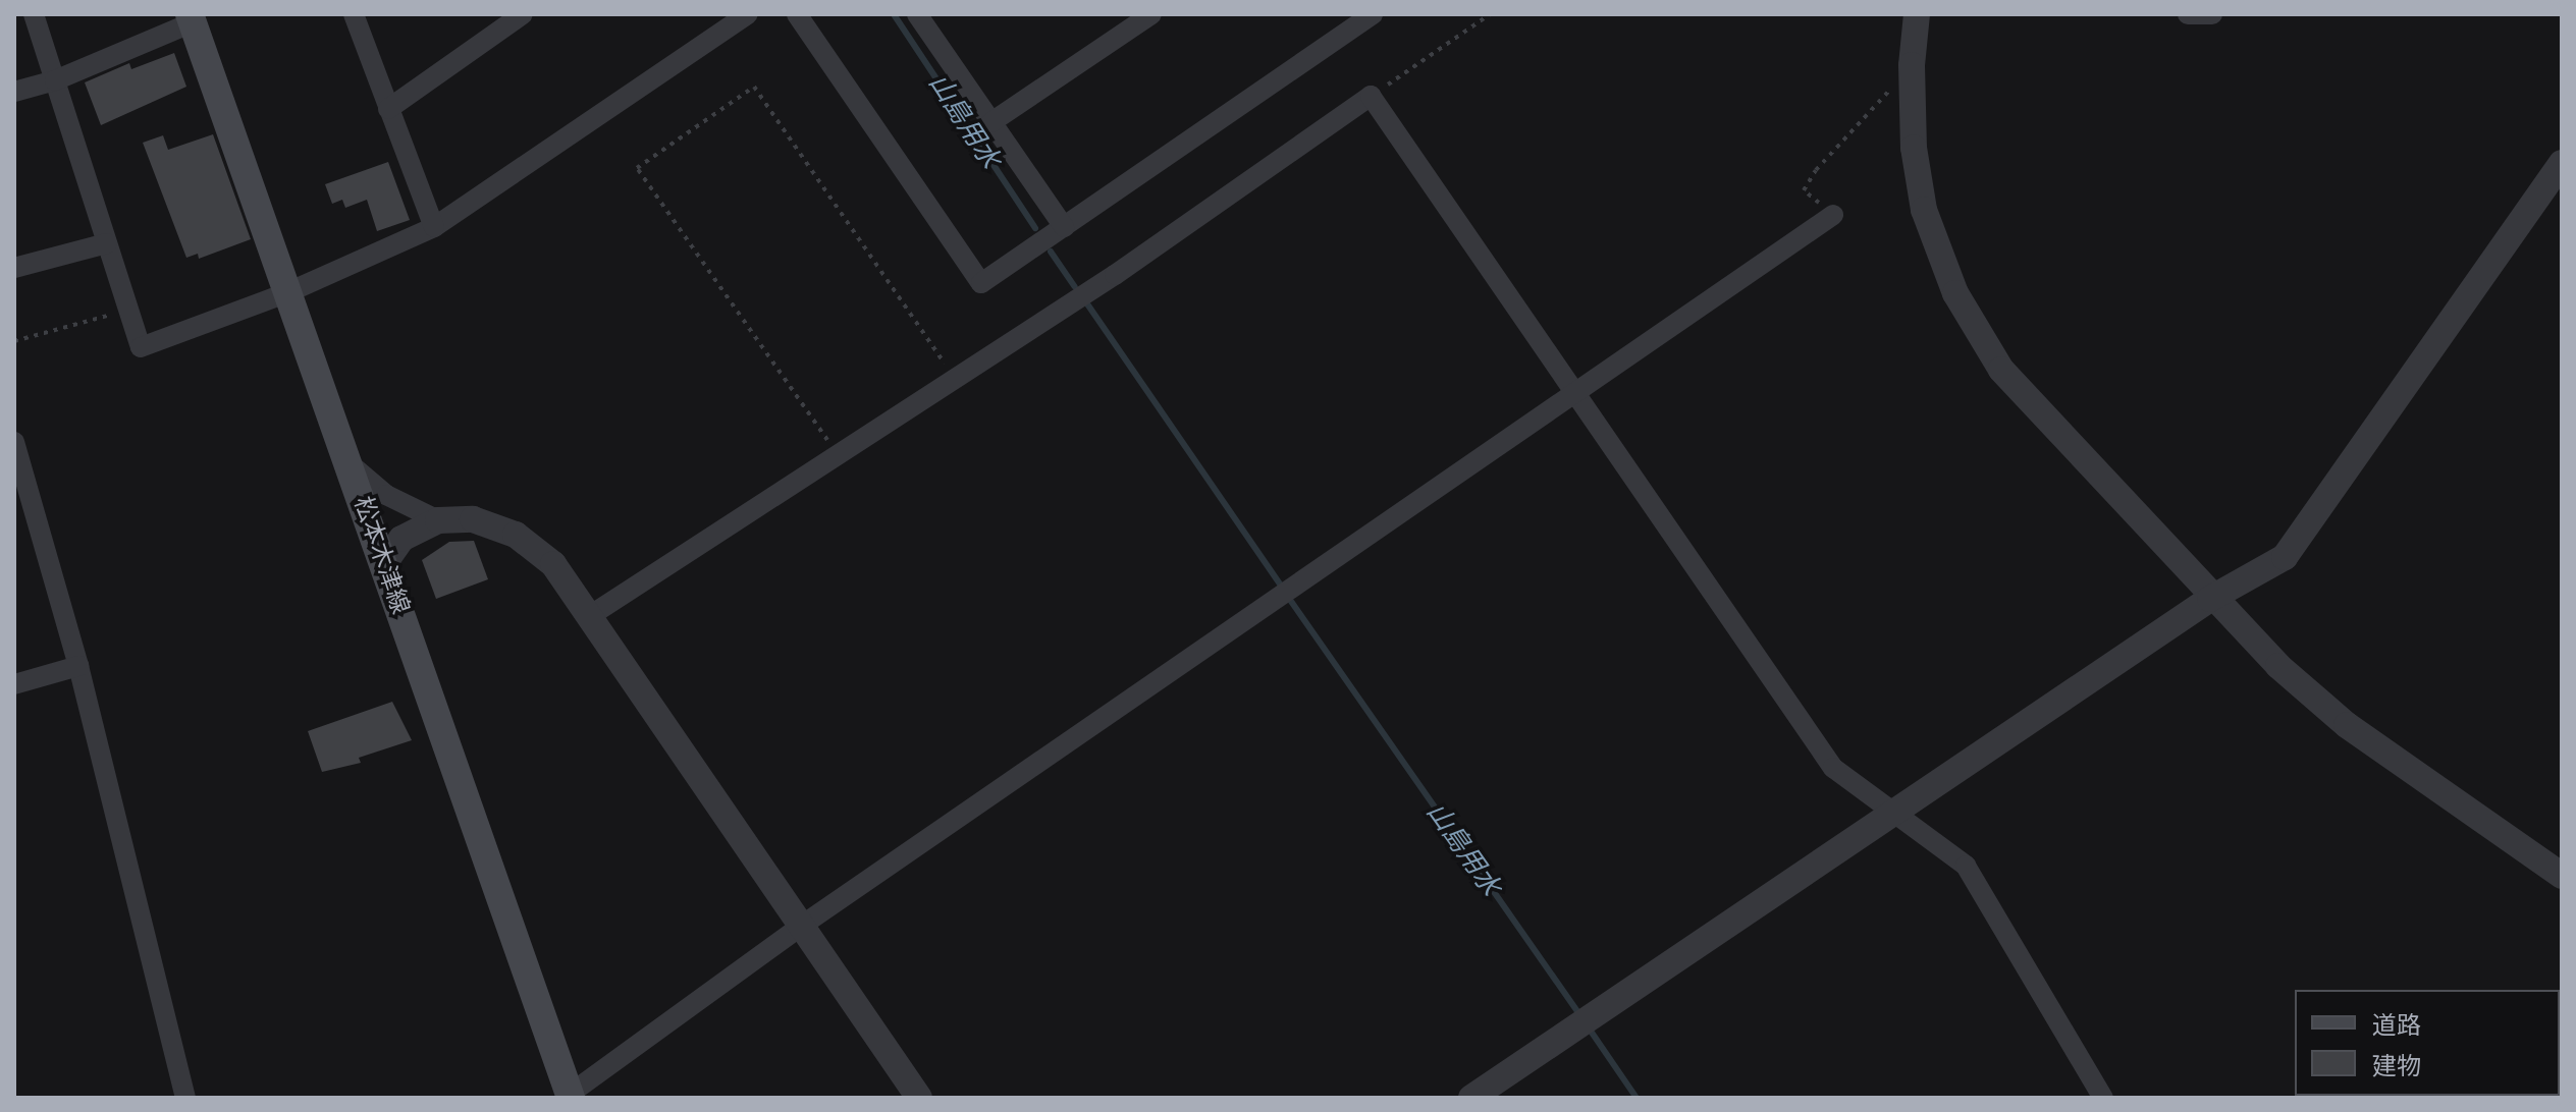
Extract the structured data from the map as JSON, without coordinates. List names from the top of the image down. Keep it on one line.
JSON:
{"streets":{"main road":["松本木津線"]},"water":["山島用水"],"legend":["道路","建物"]}
